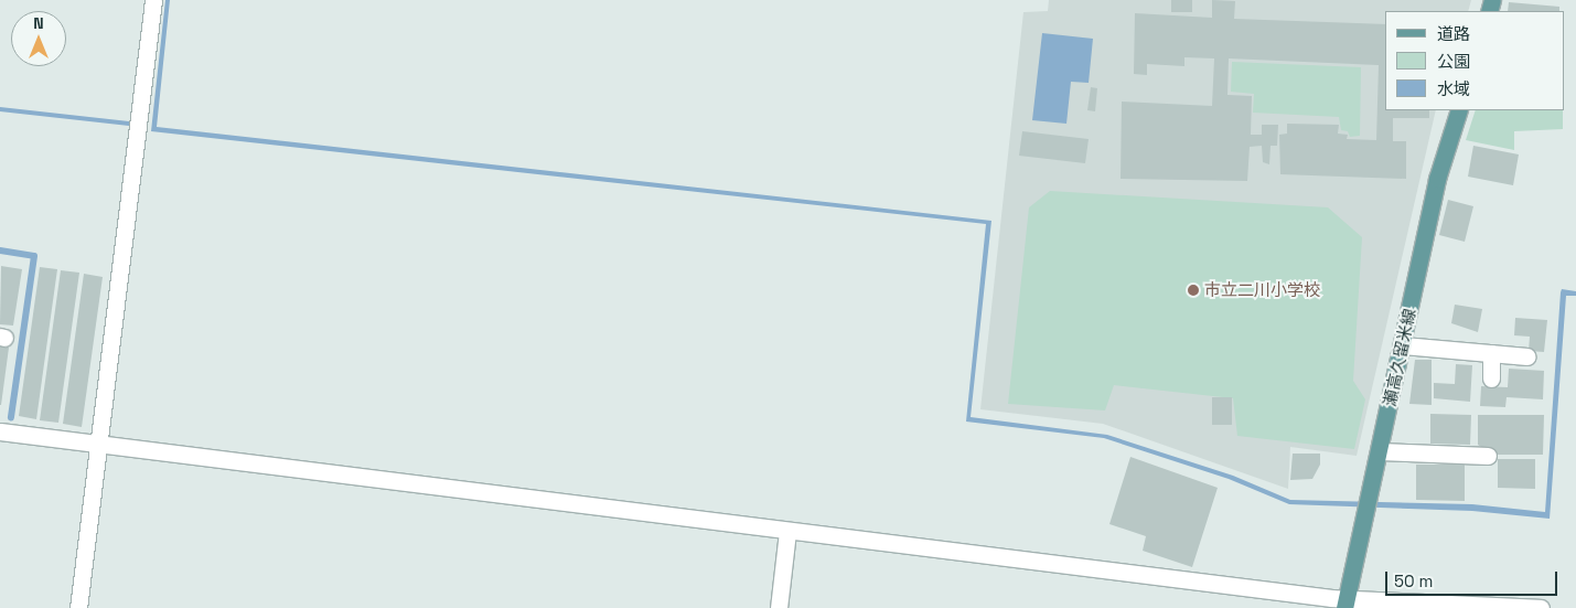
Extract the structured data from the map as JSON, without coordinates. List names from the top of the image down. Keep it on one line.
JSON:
{"streets":{"main road":["瀬高久留米線"]},"places":["市立二川小学校"],"legend":["道路","公園","水域"],"scale_bar":"50 m","north":"top"}
